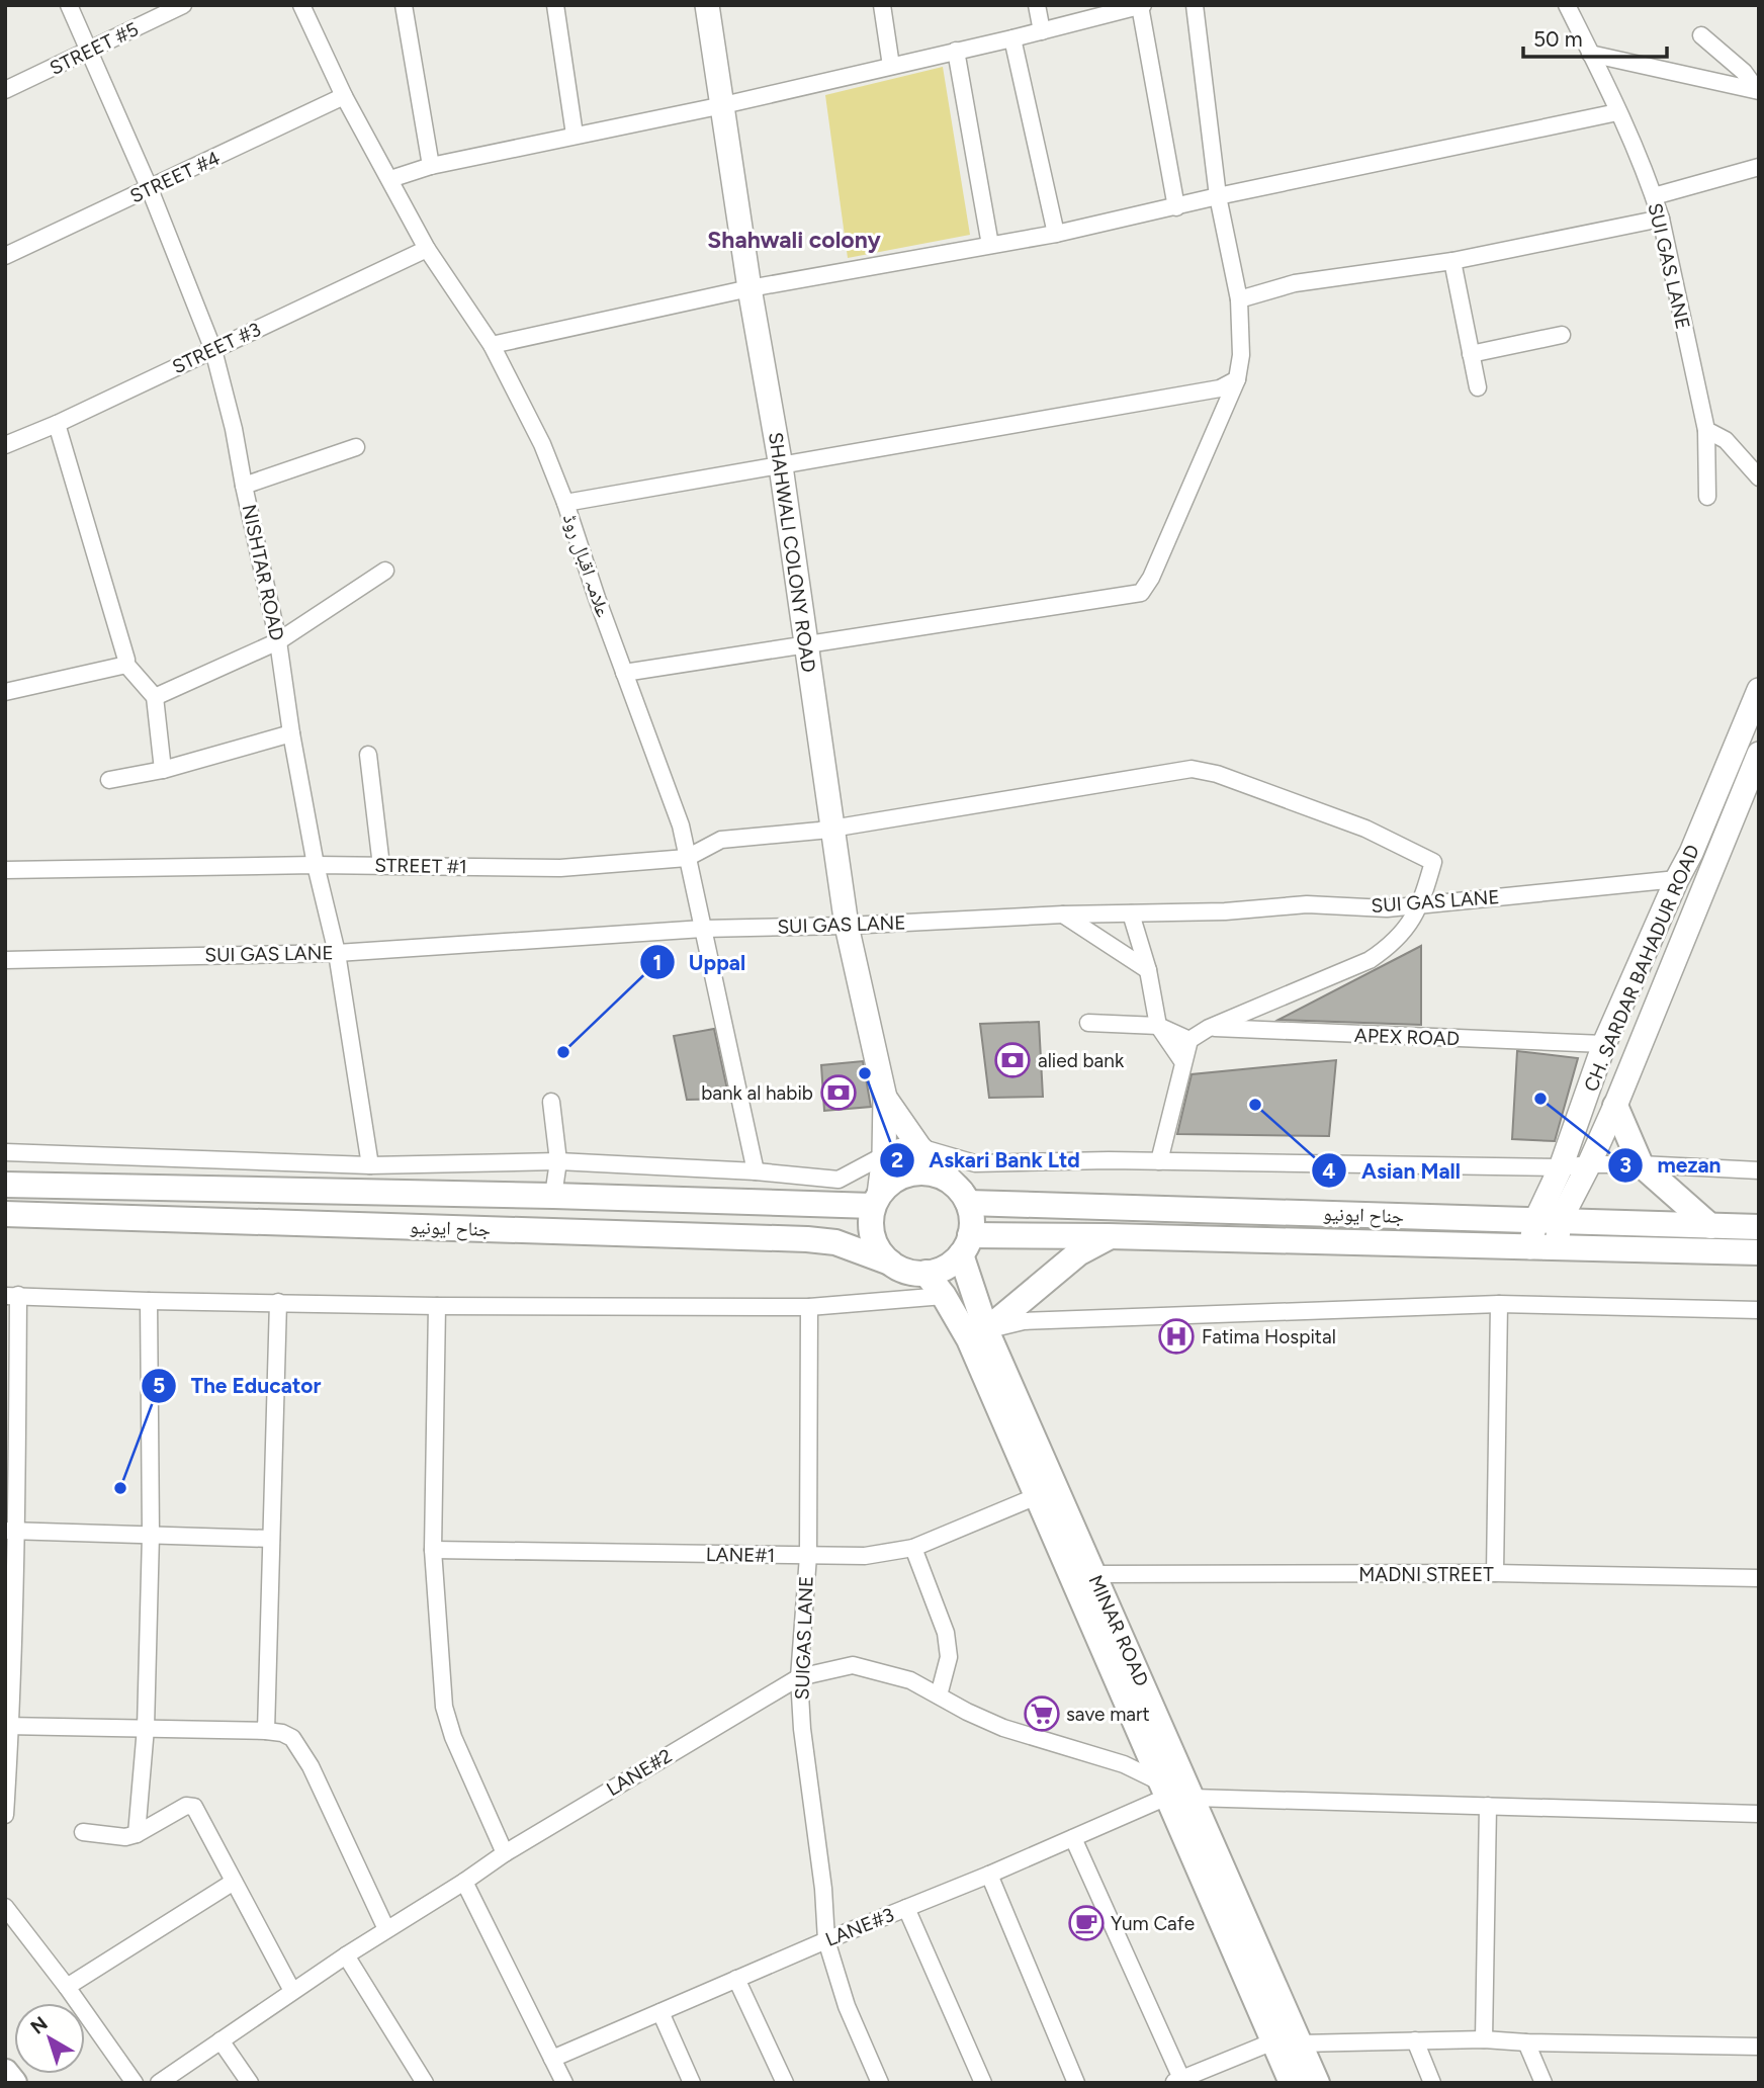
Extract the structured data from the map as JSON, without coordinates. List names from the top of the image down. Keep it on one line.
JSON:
{"streets":{"main road":["SHAHWALI COLONY ROAD","CH. SARDAR BAHADUR ROAD","جناح ایونیو","MINAR ROAD"],"street":["STREET #5","STREET #4","SUI GAS LANE","STREET #3","علامہ اقبال روڈ","NISHTAR ROAD","STREET #1","APEX ROAD","LANE#1","MADNI STREET","SUIGAS LANE","LANE#2","LANE#3"]},"crossings":[["STREET #5","NISHTAR ROAD"],["STREET #4","علامہ اقبال روڈ"],["STREET #4","NISHTAR ROAD"],["SUI GAS LANE","SHAHWALI COLONY ROAD"],["SUI GAS LANE","علامہ اقبال روڈ"],["SUI GAS LANE","NISHTAR ROAD"],["SUI GAS LANE","STREET #1"],["SUI GAS LANE","CH. SARDAR BAHADUR ROAD"],["STREET #3","علامہ اقبال روڈ"],["STREET #3","NISHTAR ROAD"],["SHAHWALI COLONY ROAD","STREET #1"],["SHAHWALI COLONY ROAD","جناح ایونیو"],["SHAHWALI COLONY ROAD","MINAR ROAD"],["علامہ اقبال روڈ","STREET #1"],["NISHTAR ROAD","STREET #1"],["CH. SARDAR BAHADUR ROAD","APEX ROAD"],["CH. SARDAR BAHADUR ROAD","جناح ایونیو"],["جناح ایونیو","MINAR ROAD"],["LANE#1","MINAR ROAD"],["LANE#1","SUIGAS LANE"],["MADNI STREET","MINAR ROAD"],["MINAR ROAD","LANE#2"],["MINAR ROAD","LANE#3"],["SUIGAS LANE","LANE#2"],["SUIGAS LANE","LANE#3"],["LANE#2","LANE#3"]],"districts":["Shahwali colony"],"places":{"other":["Uppal","Askari Bank Ltd","mezan","Asian Mall","The Educator"],"bank":["alied bank","bank al habib"],"hospital":["Fatima Hospital"],"supermarket":["save mart"],"cafe":["Yum Cafe"]},"scale_bar":"50 m","north":"top left"}
